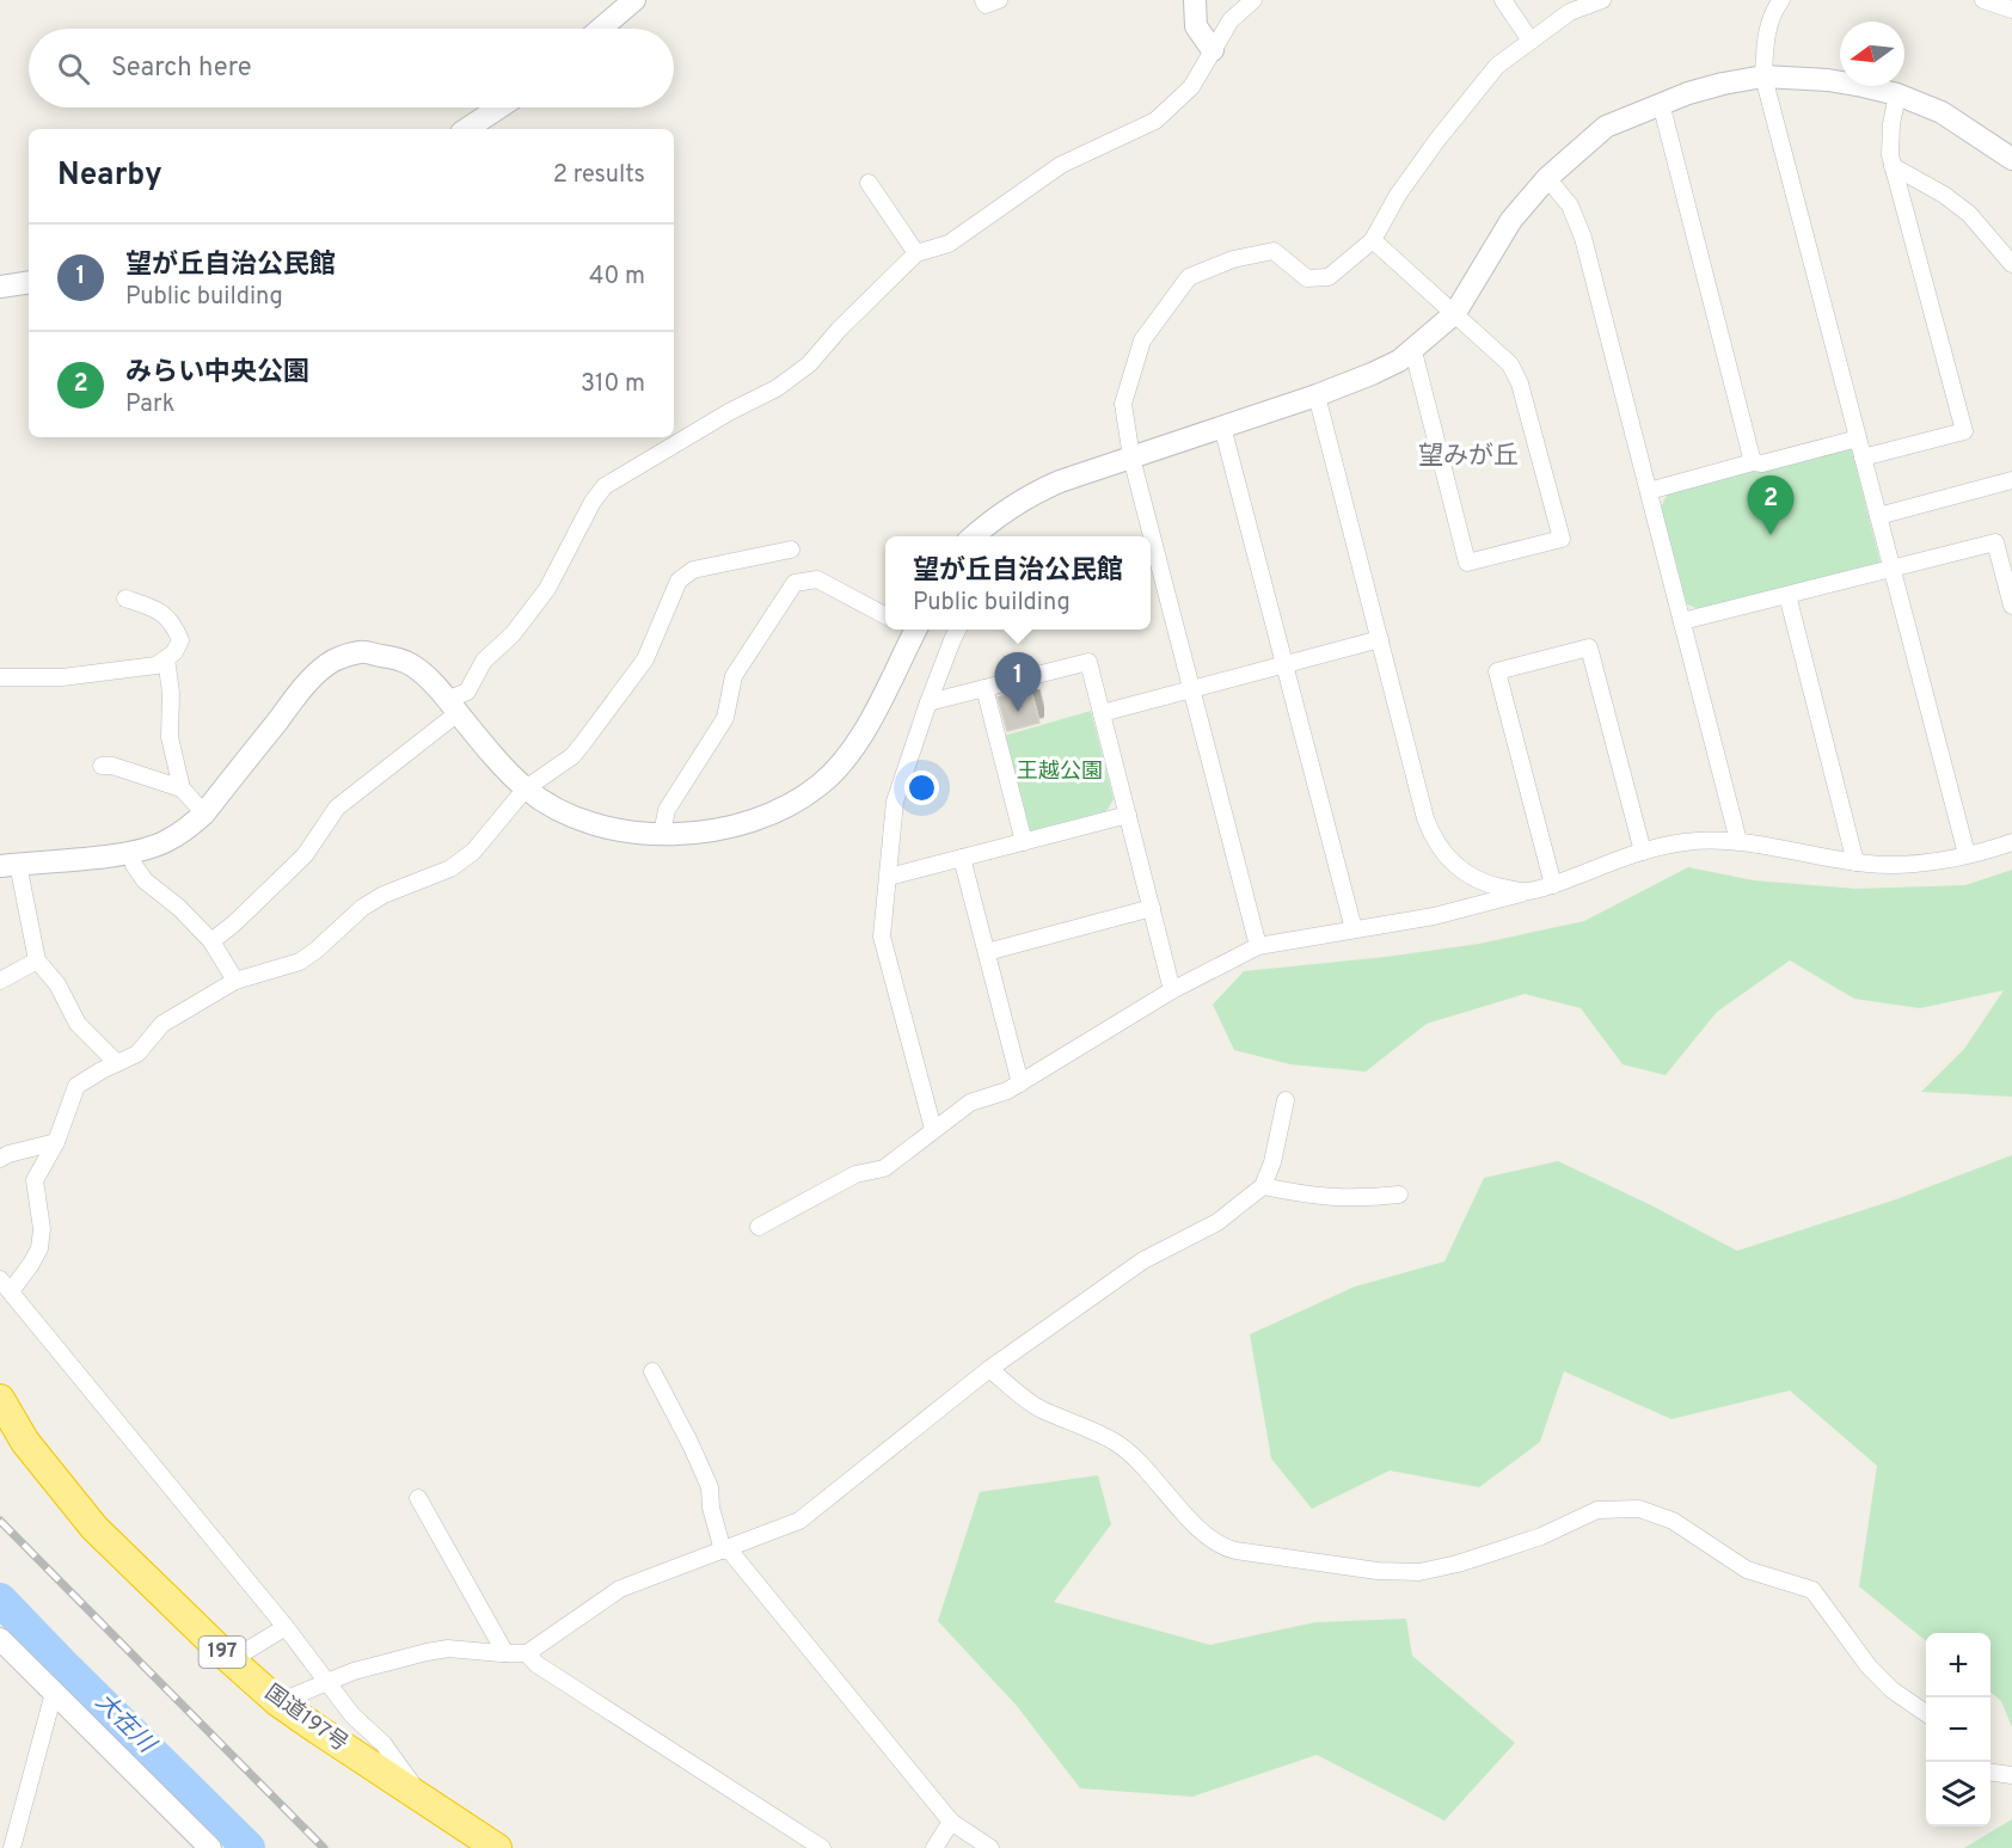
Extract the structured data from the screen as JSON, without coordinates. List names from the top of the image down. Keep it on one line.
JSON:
{"streets":{"highway":["197","国道197号"]},"districts":["望みが丘"],"water":["大在川"],"parks":["王越公園"],"north":"left","page":{"search":"Search here","heading":["Nearby","2 results"],"list":[{"mark":"1","name":"望が丘自治公民館","note":"Public building","value":"40 m"},{"mark":"2","name":"みらい中央公園","note":"Park","value":"310 m"}],"pins":["2","1"],"popup":["望が丘自治公民館","Public building"],"map_buttons":["+","−"]}}
